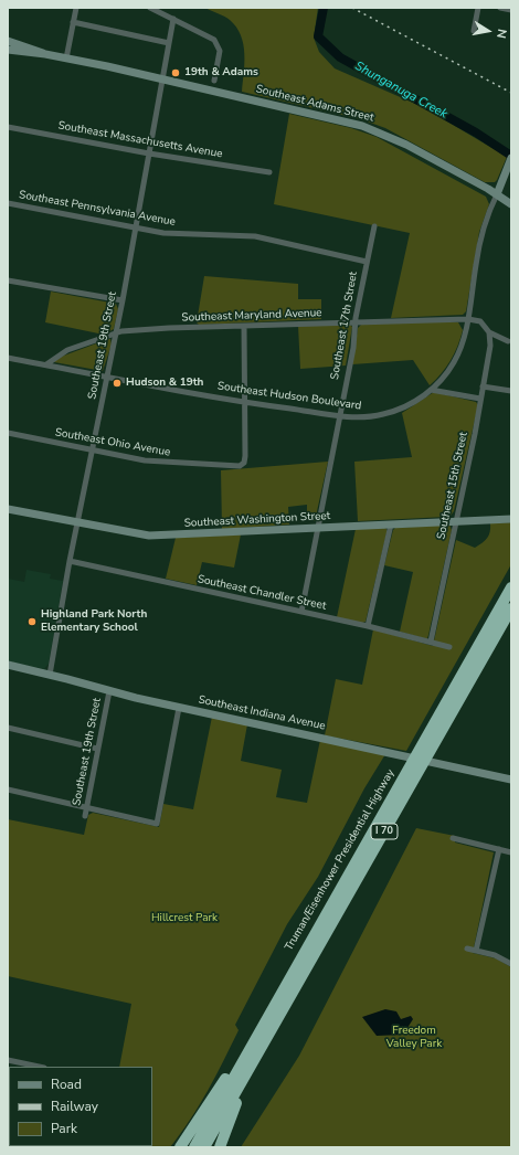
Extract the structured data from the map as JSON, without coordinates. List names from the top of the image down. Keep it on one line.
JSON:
{"streets":{"highway":["I 70","Truman/Eisenhower Presidential Highway"],"street":["Southeast Adams Street","Southeast Massachusetts Avenue","Southeast Pennsylvania Avenue","Southeast Maryland Avenue","Southeast 17th Street","Southeast 19th Street","Southeast Hudson Boulevard","Southeast Ohio Avenue","Southeast 15th Street","Southeast Washington Street","Southeast Chandler Street","Southeast Indiana Avenue"]},"crossings":[["Southeast Adams Street","Southeast 19th Street"],["Southeast Massachusetts Avenue","Southeast 19th Street"],["Southeast Pennsylvania Avenue","Southeast 17th Street"],["Southeast Pennsylvania Avenue","Southeast 19th Street"],["Southeast Maryland Avenue","Southeast 17th Street"],["Southeast Maryland Avenue","Southeast 19th Street"],["Southeast Maryland Avenue","Southeast Hudson Boulevard"],["Southeast Maryland Avenue","Southeast 15th Street"],["Southeast 17th Street","Southeast Hudson Boulevard"],["Southeast 17th Street","Southeast Washington Street"],["Southeast 17th Street","Southeast Chandler Street"],["Southeast 19th Street","Southeast Hudson Boulevard"],["Southeast 19th Street","Southeast Ohio Avenue"],["Southeast 19th Street","Southeast Washington Street"],["Southeast 19th Street","Southeast Chandler Street"],["Southeast 19th Street","Southeast Indiana Avenue"],["Southeast Hudson Boulevard","Southeast Ohio Avenue"],["Southeast 15th Street","Southeast Washington Street"],["Southeast 15th Street","Southeast Chandler Street"]],"water":["Shunganuga Creek"],"parks":["Hillcrest Park","Freedom Valley Park"],"places":["19th & Adams","Hudson & 19th","Highland Park North Elementary School"],"legend":["Road","Railway","Park"],"north":"right"}
